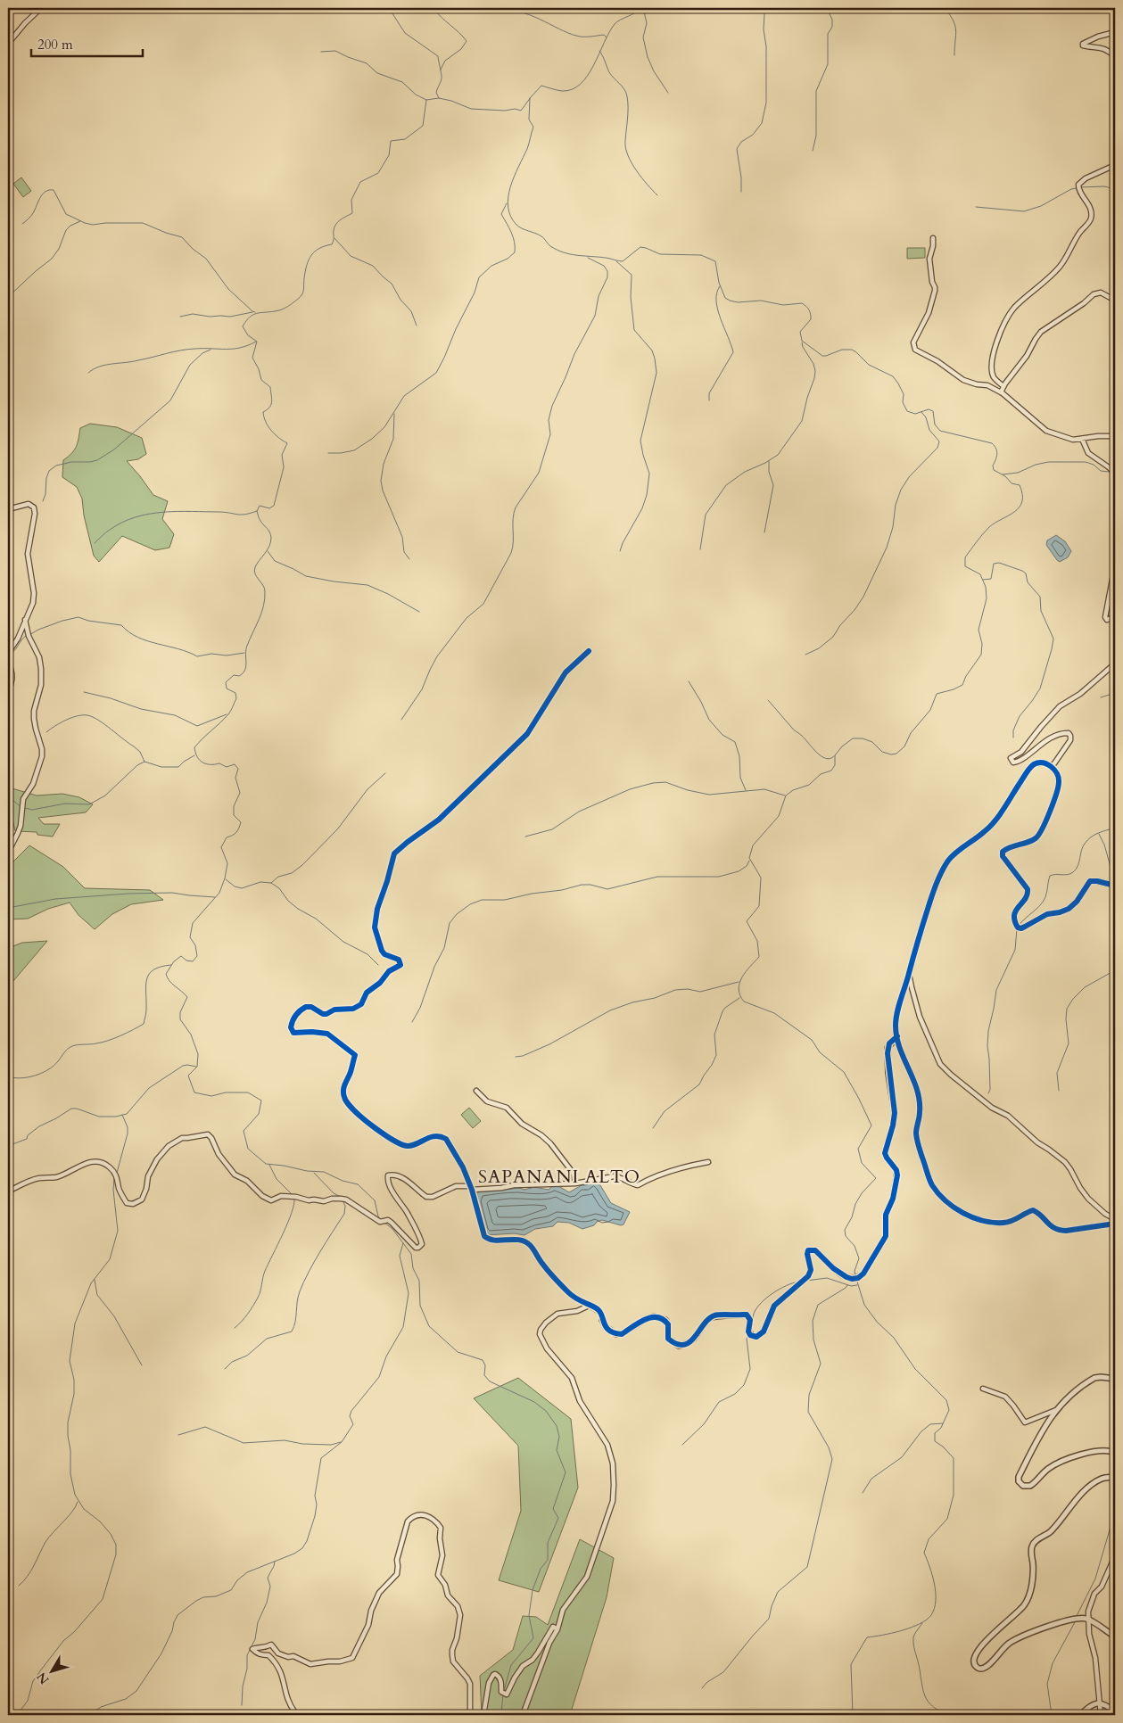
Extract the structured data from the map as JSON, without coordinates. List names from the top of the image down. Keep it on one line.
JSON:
{"districts":["SAPANANI ALTO"],"scale_bar":"200 m","north":"bottom left"}
